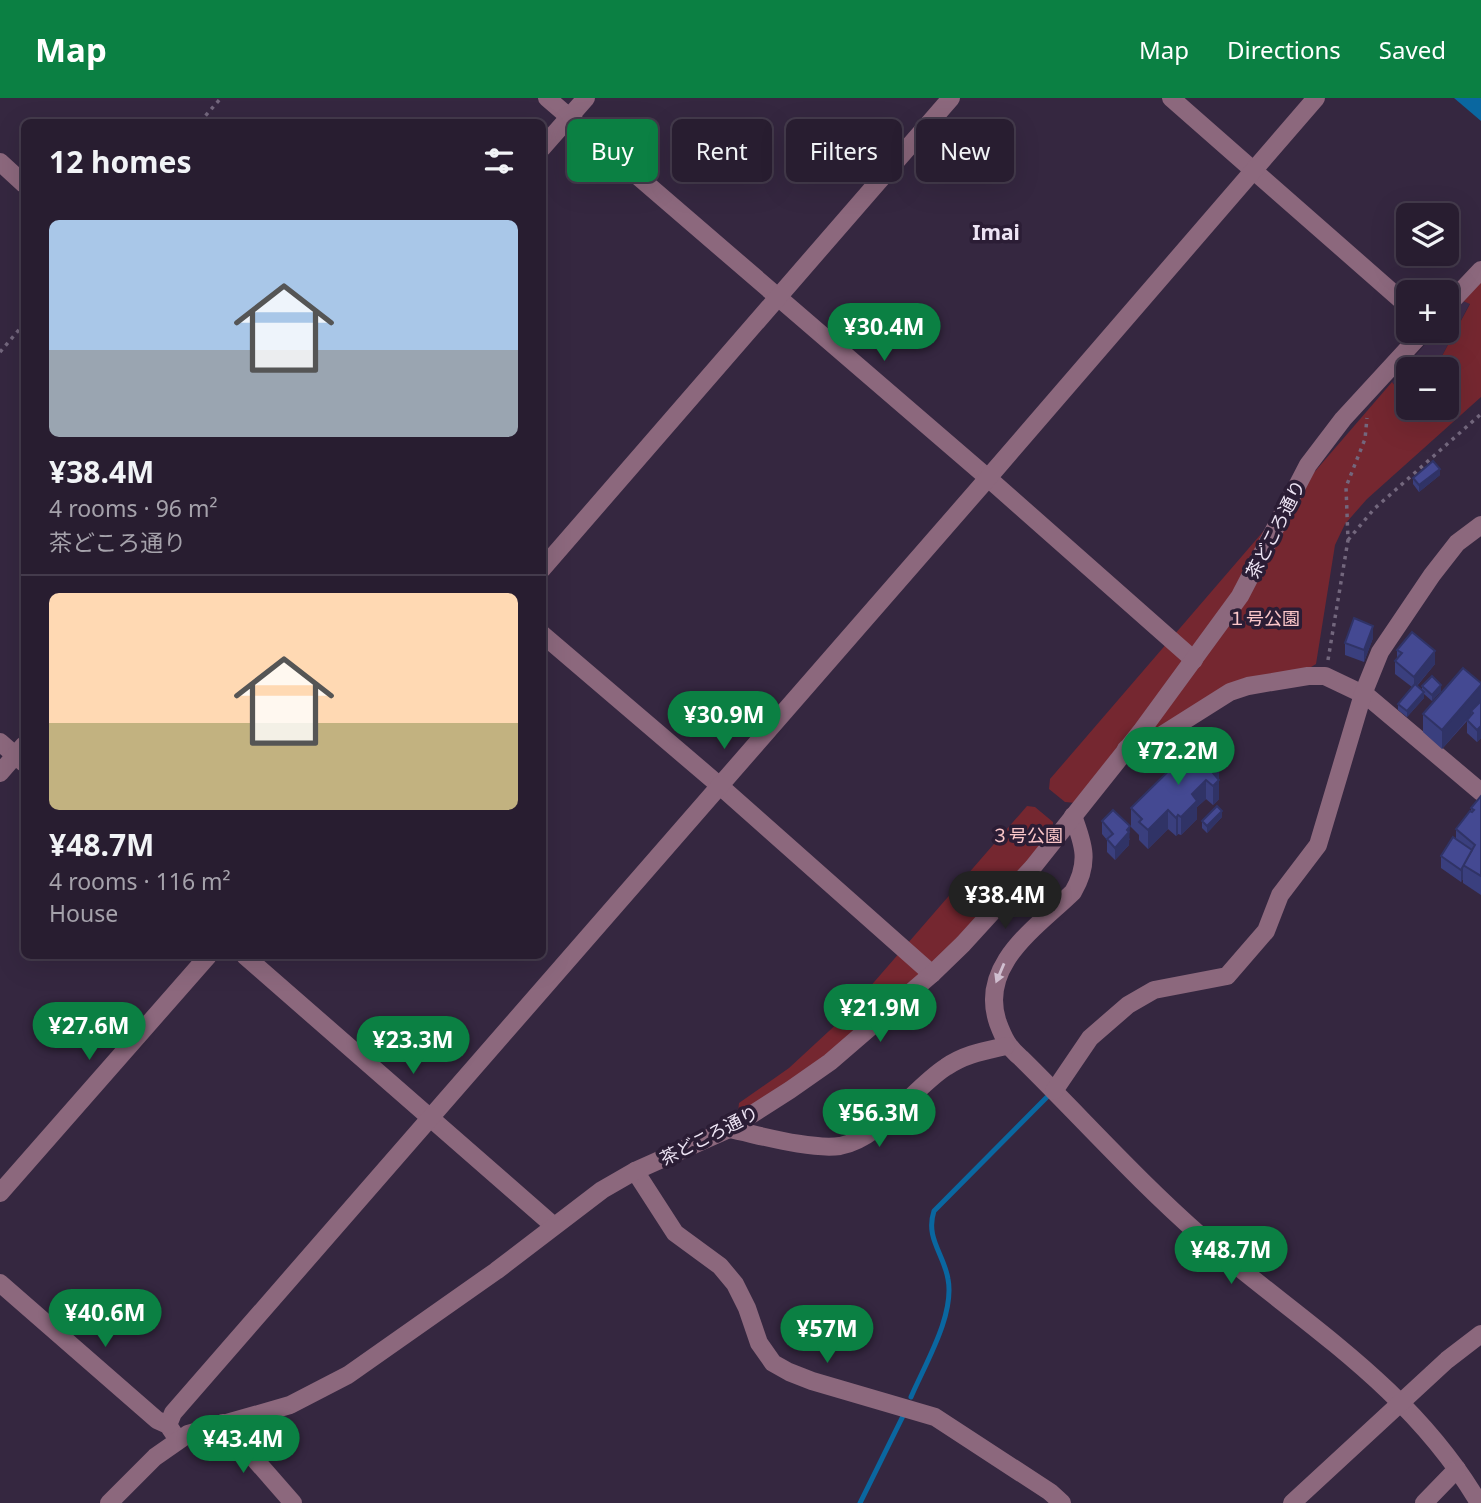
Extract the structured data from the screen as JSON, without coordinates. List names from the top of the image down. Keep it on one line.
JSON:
{"streets":{"street":["茶どころ通り"]},"districts":["Imai"],"parks":["１号公園","３号公園"],"page":{"header":"Map","nav":["Map","Directions","Saved"],"chip":["Buy","Rent","Filters","New"],"heading":"12 homes","map_buttons":["+","−"],"list":[{"name":"¥38.4M","note":"4 rooms · 96 m² · 茶どころ通り"},{"name":"¥48.7M","note":"4 rooms · 116 m² · House"}],"price":["¥30.4M","¥30.9M","¥72.2M","¥38.4M","¥21.9M","¥27.6M","¥23.3M","¥56.3M","¥48.7M","¥40.6M","¥57M","¥43.4M"]}}
